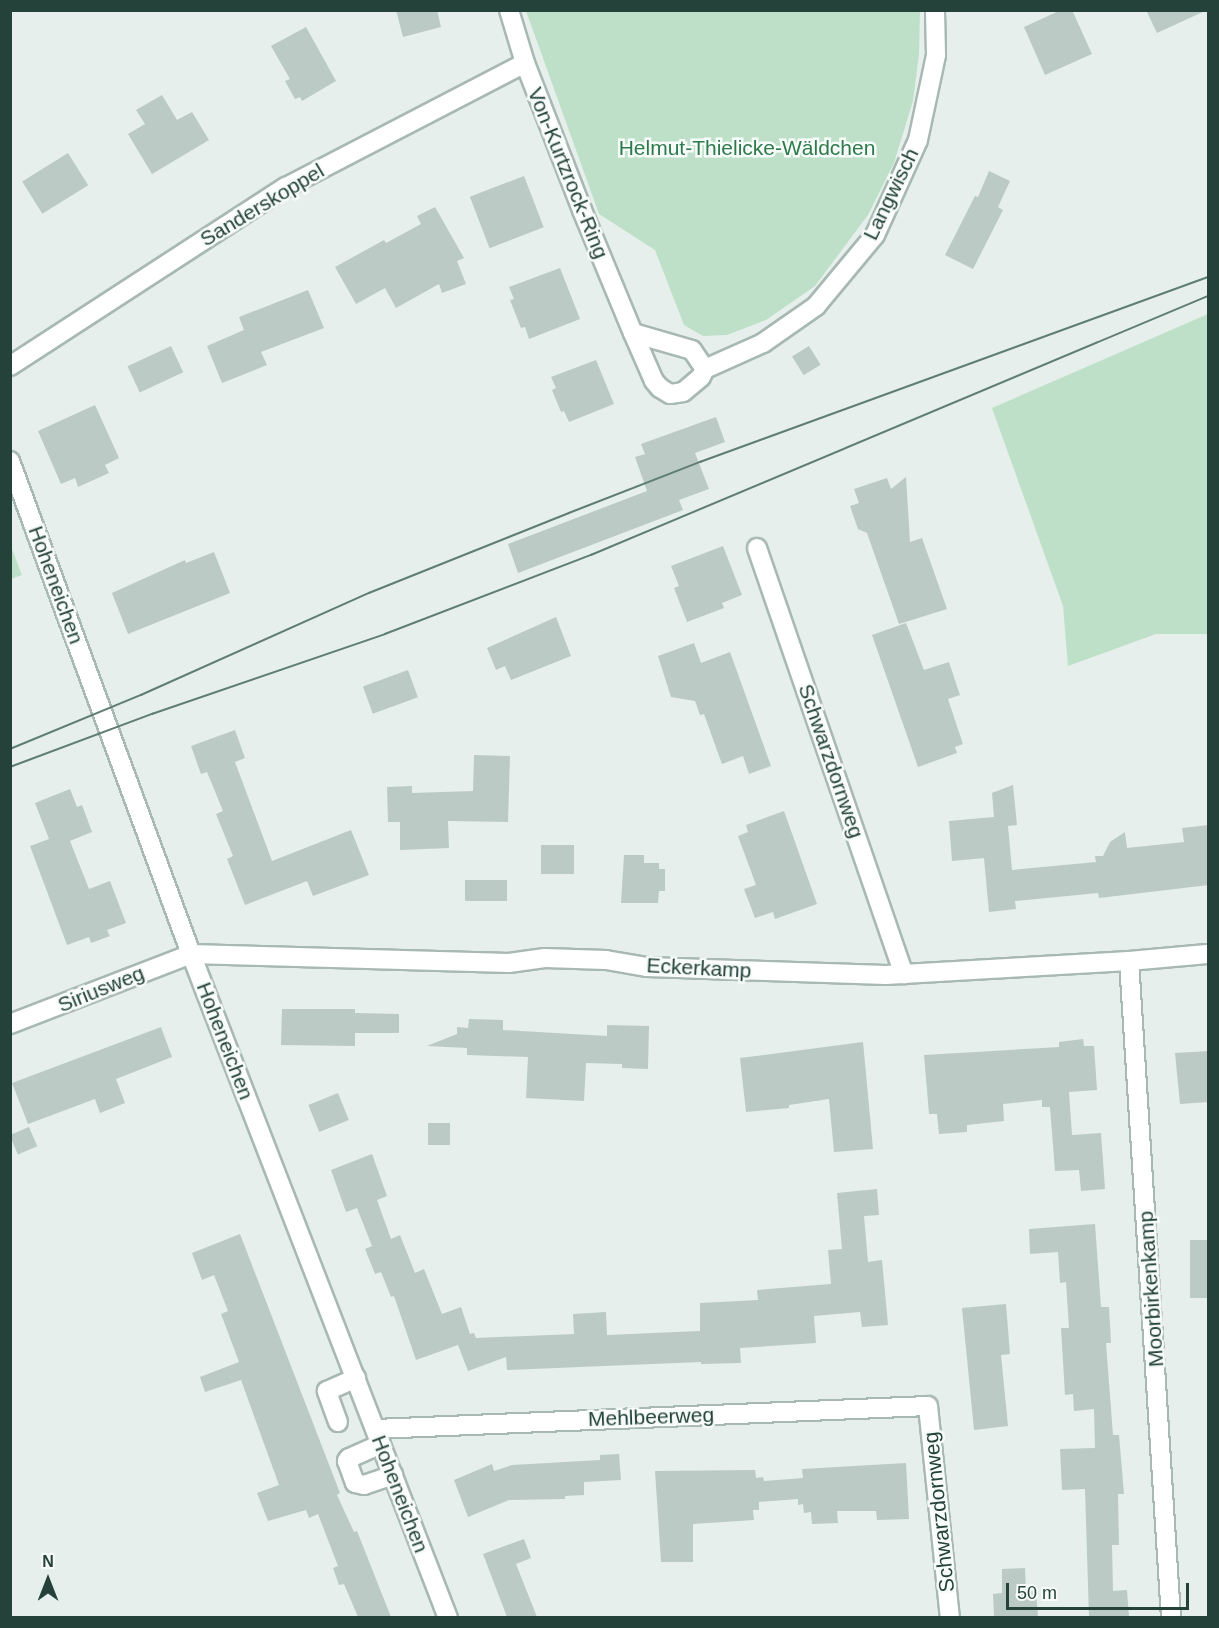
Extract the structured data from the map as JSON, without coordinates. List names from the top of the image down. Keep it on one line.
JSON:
{"streets":{"street":["Von-Kurtzrock-Ring","Langwisch","Sanderskoppel","Hoheneichen","Schwarzdornweg","Eckerkamp","Siriusweg","Moorbirkenkamp","Mehlbeerweg"]},"crossings":[["Von-Kurtzrock-Ring","Langwisch"],["Von-Kurtzrock-Ring","Sanderskoppel"],["Hoheneichen","Eckerkamp"],["Hoheneichen","Siriusweg"],["Hoheneichen","Mehlbeerweg"],["Schwarzdornweg","Eckerkamp"],["Schwarzdornweg","Mehlbeerweg"],["Eckerkamp","Siriusweg"],["Eckerkamp","Moorbirkenkamp"]],"parks":["Helmut-Thielicke-Wäldchen"],"scale_bar":"50 m","north":"top"}
